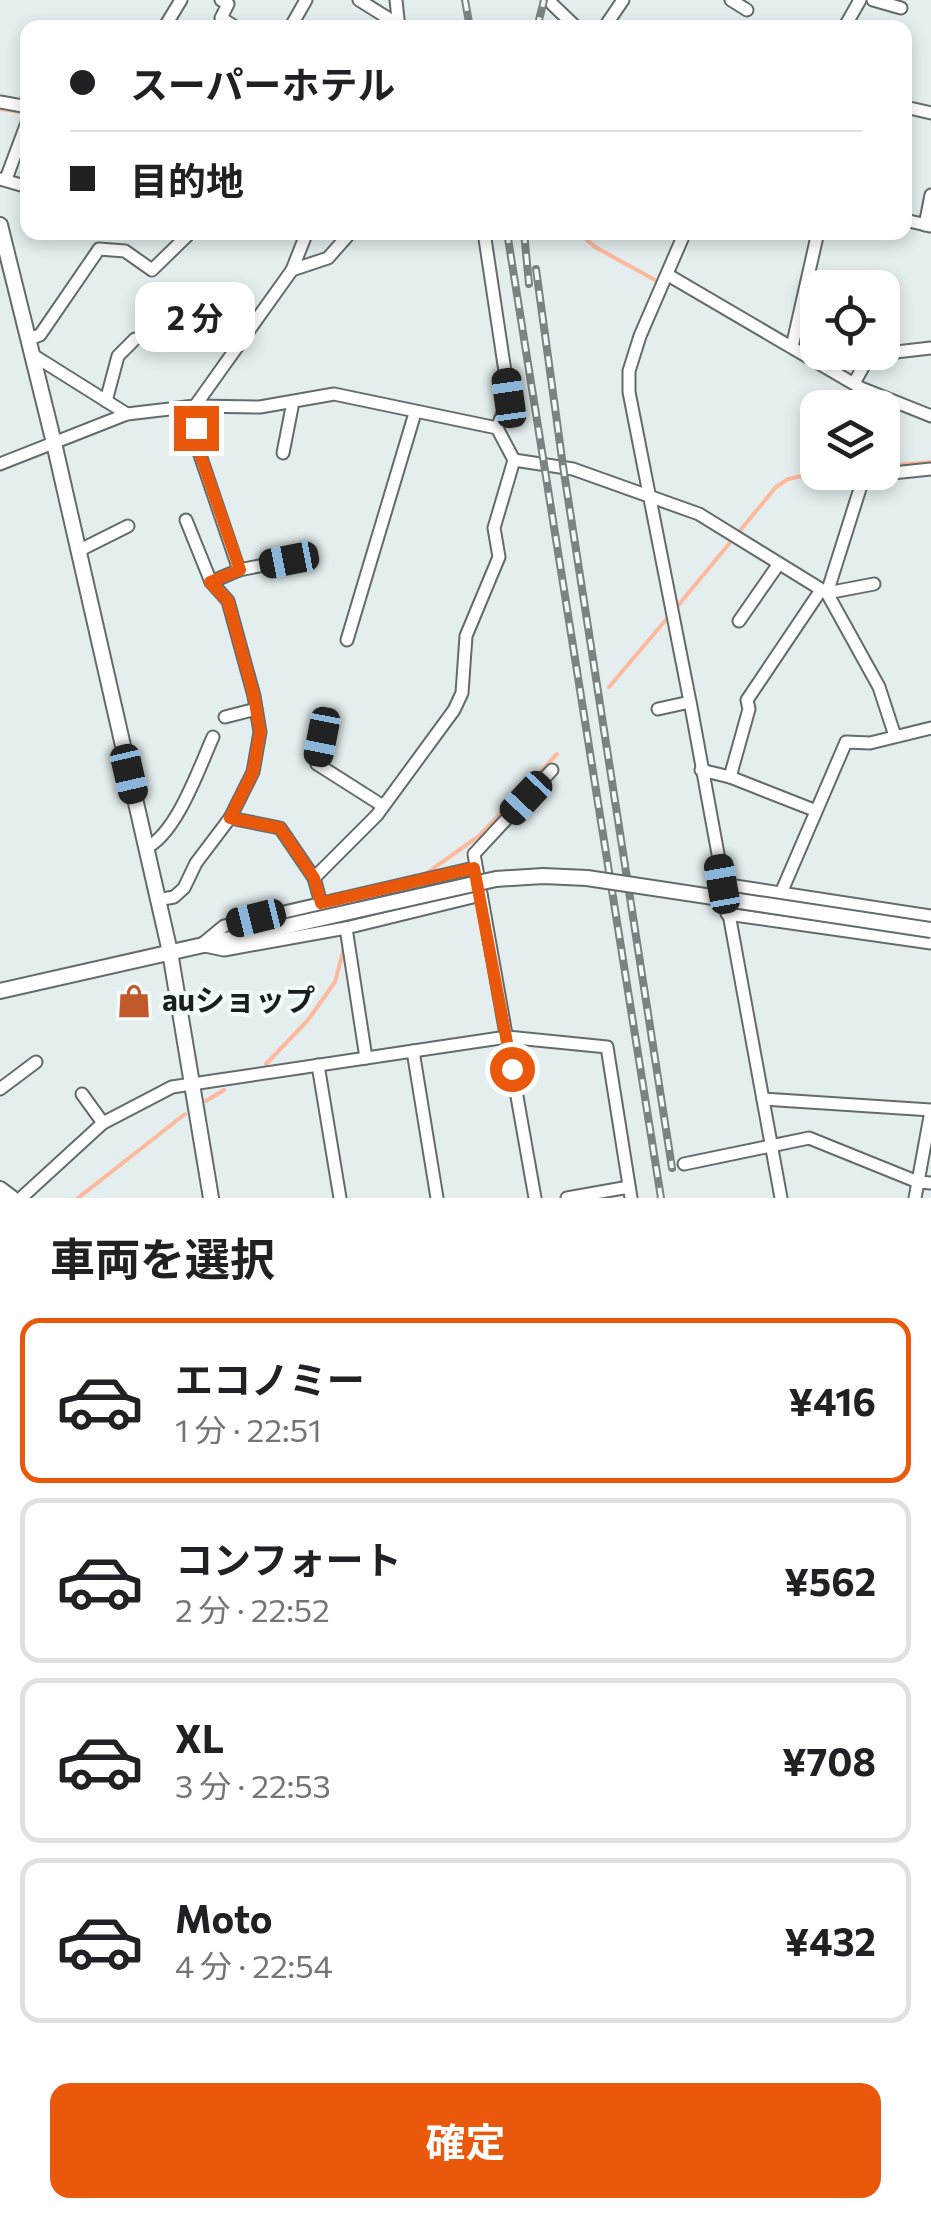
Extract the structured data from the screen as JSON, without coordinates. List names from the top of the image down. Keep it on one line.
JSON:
{"places":{"shop":["auショップ"]},"page":{"banner":["スーパーホテル","目的地"],"bubble":"2 分","heading":"車両を選択","list":[{"name":"エコノミー","note":"1 分 · 22:51","value":"¥416"},{"name":"コンフォート","note":"2 分 · 22:52","value":"¥562"},{"name":"XL","note":"3 分 · 22:53","value":"¥708"},{"name":"Moto","note":"4 分 · 22:54","value":"¥432"}],"buttons":"確定"}}
